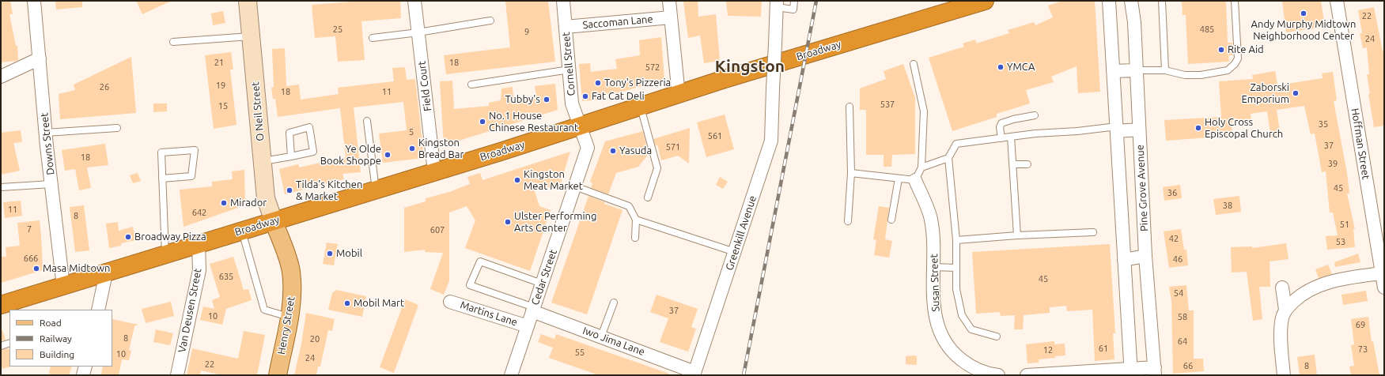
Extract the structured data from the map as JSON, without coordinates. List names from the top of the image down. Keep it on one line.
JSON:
{"streets":{"highway":["Broadway"],"main road":["Henry Street"],"street":["Saccoman Lane","Cornell Street","Field Court","O Neil Street","Downs Street","Hoffman Street","Pine Grove Avenue","Greenkill Avenue","Cedar Street","Susan Street","Van Deusen Street","Martins Lane","Iwo Jima Lane"]},"crossings":[["Saccoman Lane","Cornell Street"],["Broadway","Cornell Street"],["Broadway","Field Court"],["Broadway","O Neil Street"],["Broadway","Downs Street"],["Broadway","Cedar Street"],["Broadway","Van Deusen Street"],["Broadway","Henry Street"],["Cornell Street","Cedar Street"],["O Neil Street","Henry Street"],["Greenkill Avenue","Iwo Jima Lane"],["Cedar Street","Martins Lane"],["Cedar Street","Iwo Jima Lane"]],"districts":["Kingston"],"places":["Andy Murphy Midtown Neighborhood Center","Rite Aid","YMCA","Tony's Pizzeria","Zaborski Emporium","Fat Cat Deli","Tubby's","No.1 House Chinese Restaurant","Holy Cross Episcopal Church","Kingston Bread Bar","Yasuda","Ye Olde Book Shoppe","Kingston Meat Market","Tilda's Kitchen & Market","Mirador","Ulster Performing Arts Center","Broadway Pizza","Mobil","Masa Midtown","Mobil Mart"],"house_numbers":["22","25","485","9","24","21","18","572","19","26","18","11","537","15","35","5","561","37","571","18","39","45","36","38","11","642","8","51","7","607","42","53","666","46","635","45","54","37","10","58","69","8","20","64","61","73","12","55","10","24","22","66","8"],"legend":["Road","Railway","Building"]}
